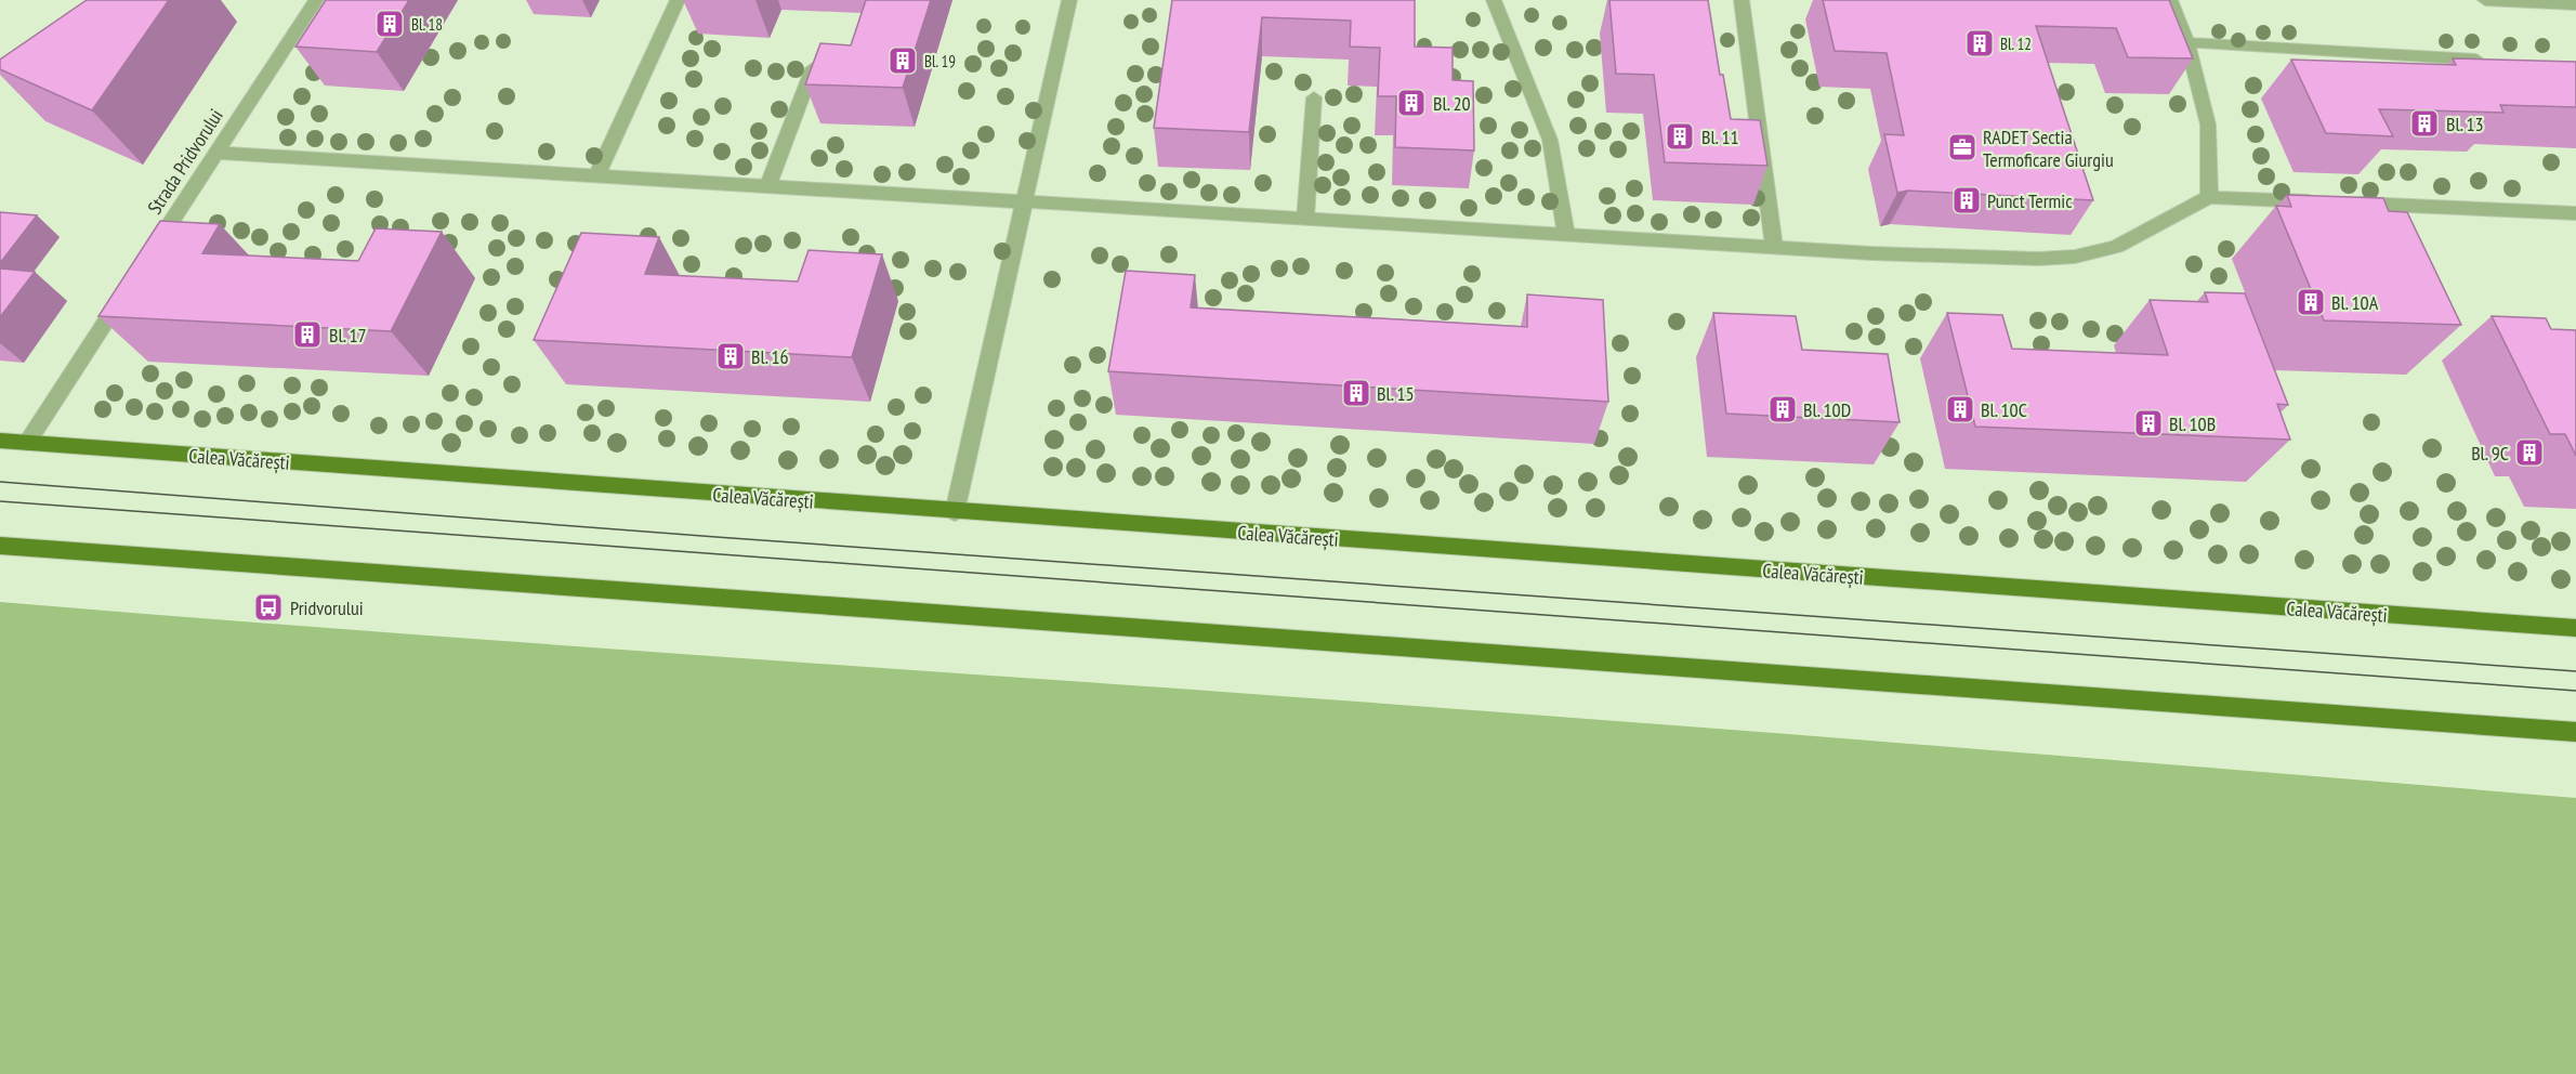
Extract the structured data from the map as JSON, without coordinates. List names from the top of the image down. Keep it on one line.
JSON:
{"streets":{"main road":["Calea Văcărești"],"street":["Strada Pridvorului"]},"places":{"building":["Bl. 18","Bl. 12","Bl. 19","Bl. 20","Bl. 13","Bl. 11","Punct Termic","Bl. 10A","Bl. 17","Bl. 16","Bl. 15","Bl. 10D","Bl. 10C","Bl. 10B","Bl. 9C"],"office":["RADET Sectia Termoficare Giurgiu"],"bus stop":["Pridvorului"]}}
